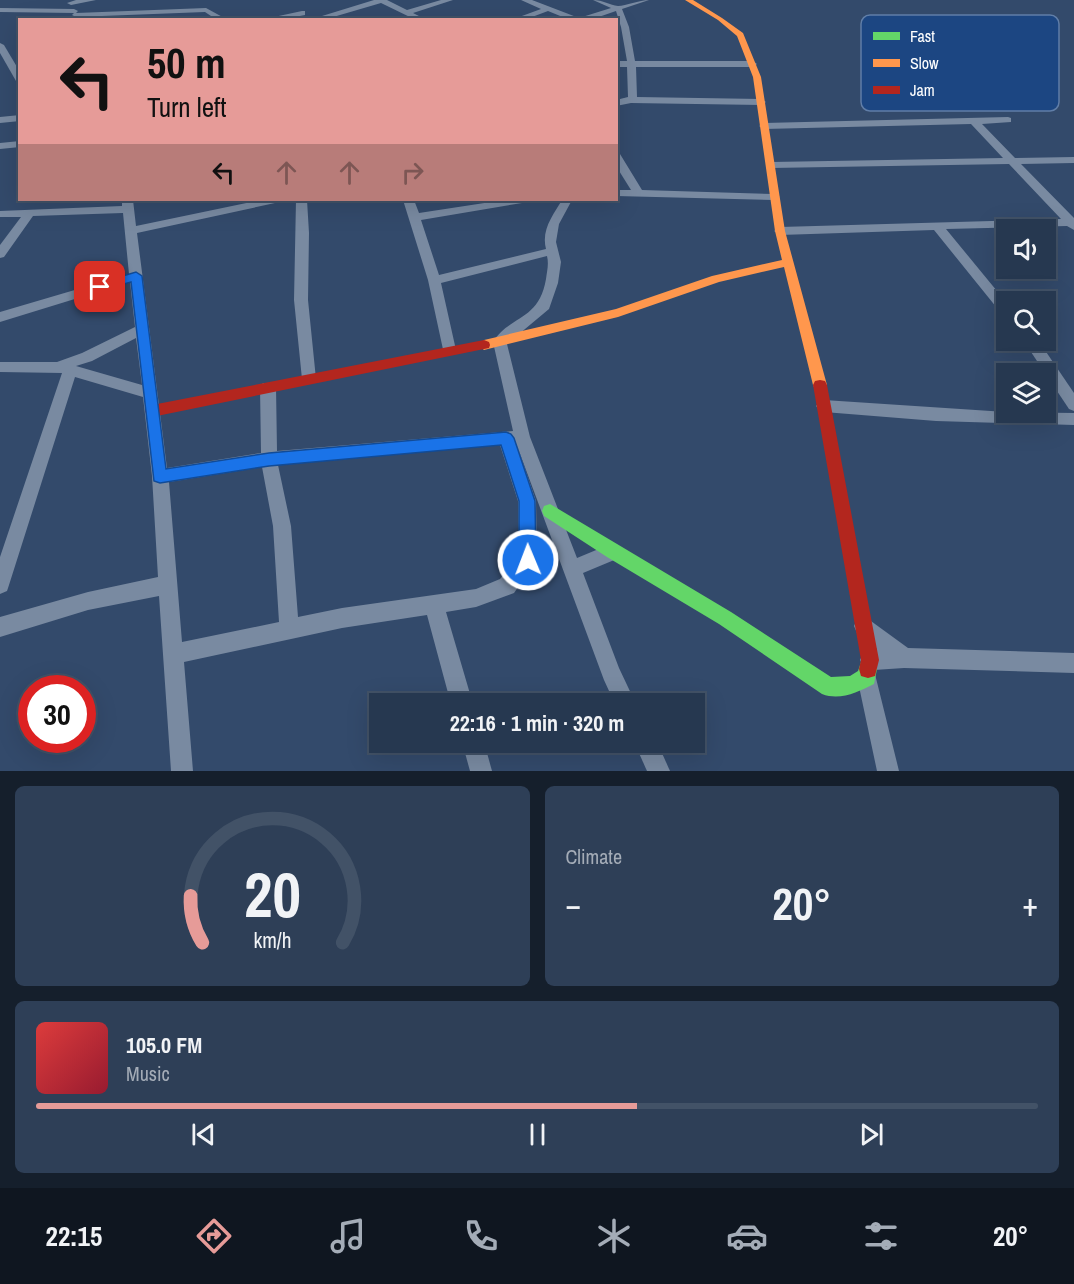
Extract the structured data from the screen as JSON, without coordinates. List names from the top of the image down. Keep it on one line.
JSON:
{"legend":["Fast","Slow","Jam"],"page":{"turn":["50 m","Turn left"],"limit":"30","trip":"22:16 · 1 min · 320 m","tile":"Climate","heat":["−","20°","+"],"song":["105.0 FM","Music"],"tabs":["22:15","20°"],"gauge":["20","km/h"]}}
